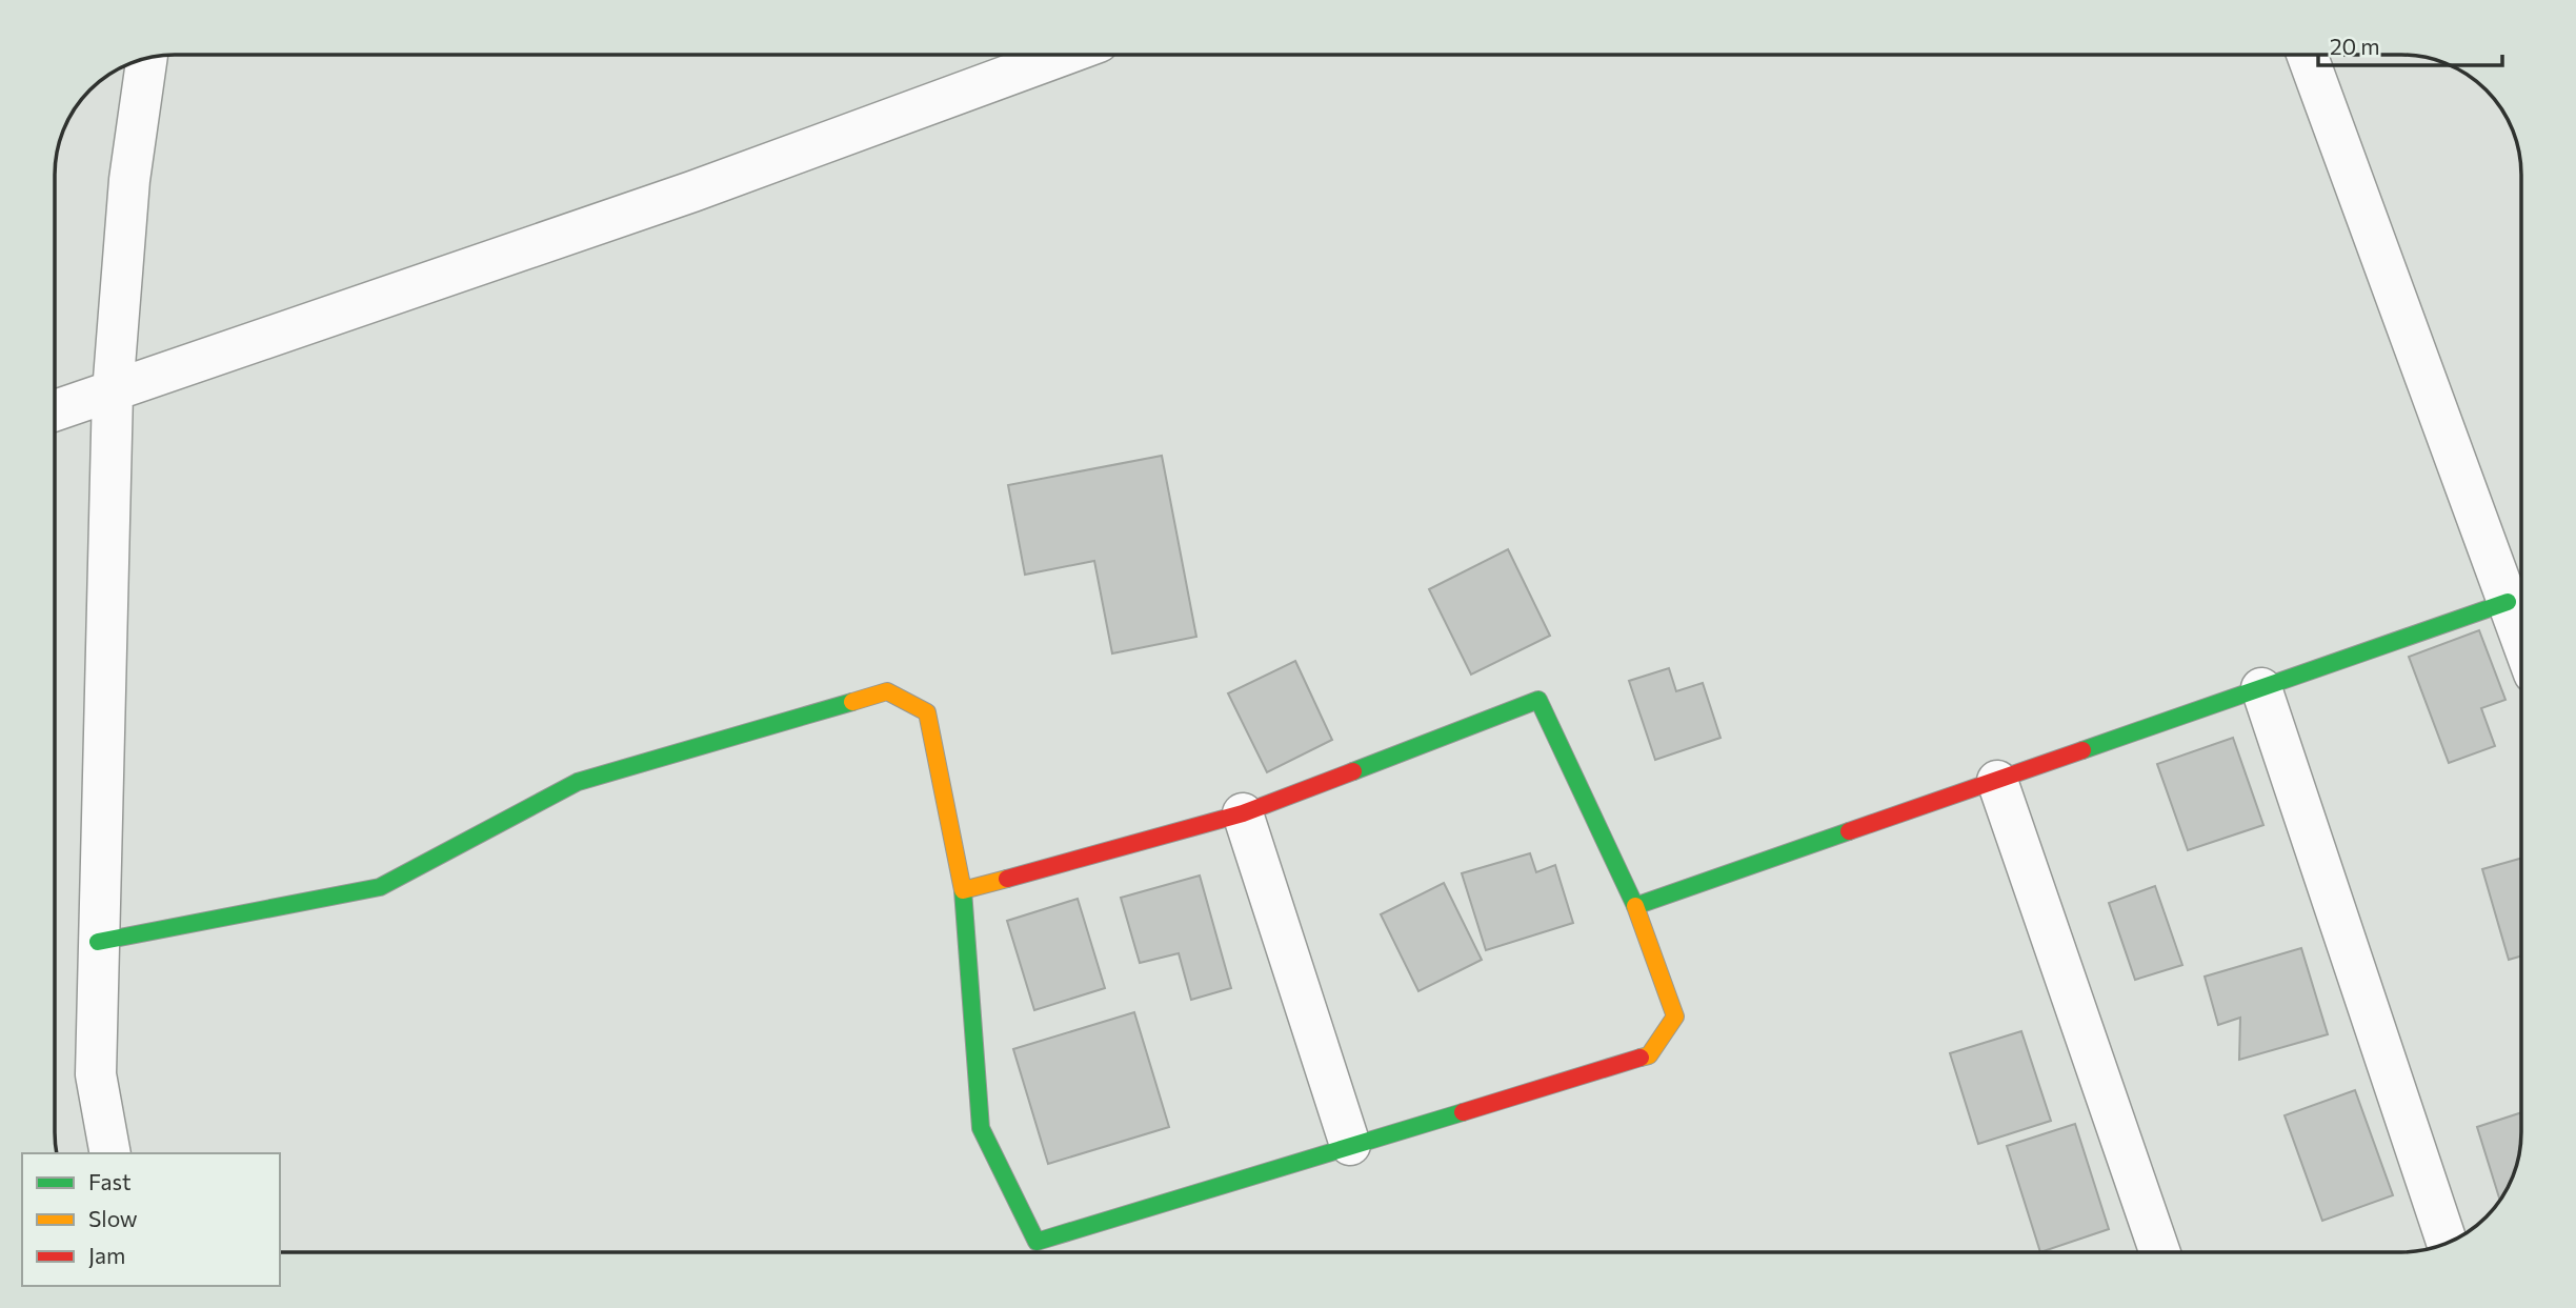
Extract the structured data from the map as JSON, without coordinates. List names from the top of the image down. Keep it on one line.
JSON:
{"legend":["Fast","Slow","Jam"],"scale_bar":"20 m"}
